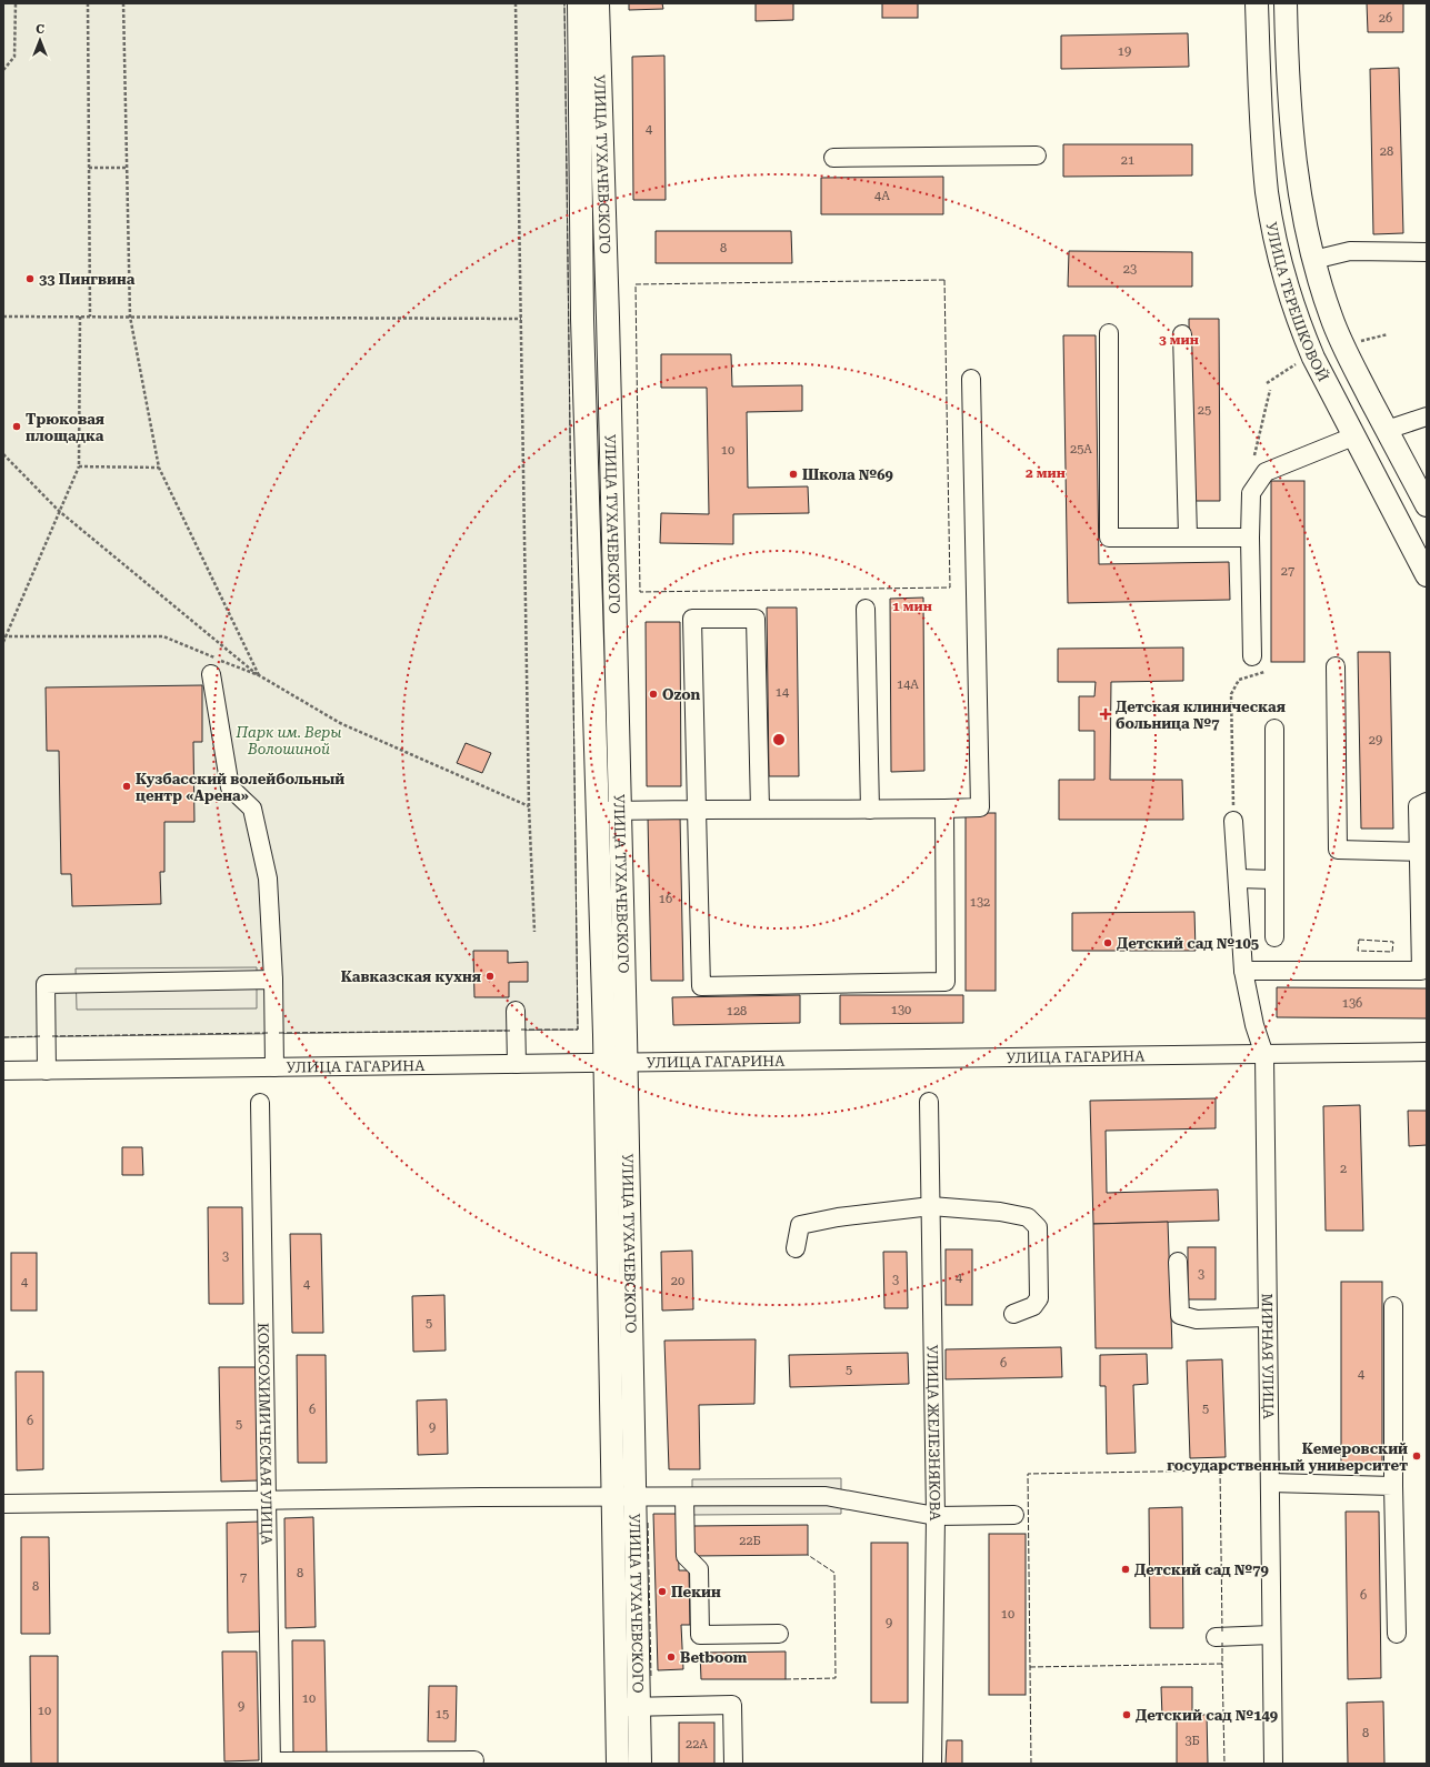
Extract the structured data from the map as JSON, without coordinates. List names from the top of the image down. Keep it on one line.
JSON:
{"streets":{"main road":["УЛИЦА ТУХАЧЕВСКОГО","УЛИЦА ТЕРЕШКОВОЙ"],"street":["УЛИЦА ГАГАРИНА","МИРНАЯ УЛИЦА","УЛИЦА ЖЕЛЕЗНЯКОВА","КОКСОХИМИЧЕСКАЯ УЛИЦА"]},"crossings":[["УЛИЦА ТУХАЧЕВСКОГО","УЛИЦА ГАГАРИНА"],["УЛИЦА ГАГАРИНА","МИРНАЯ УЛИЦА"]],"parks":["Парк им. Веры Волошиной"],"places":{"other":["33 Пингвина","Трюковая площадка","Школа №69","Ozon","Кузбасский волейбольный центр «Арена»","Детский сад №105","Кавказская кухня","Кемеровский государственный университет","Детский сад №79","Пекин","Betboom","Детский сад №149"],"health":["Детская клиническая больница №7"]},"house_numbers":["26","19","4","28","21","4А","8","23","25","25А","10","27","14А","14","29","16","132","136","130","128","2","3","3","4","3","20","4","4","5","6","5","4","5","6","6","5","9","22Б","8","7","8","6","10","9","10","9","10","15","8","3Б","22А"],"north":"top","rings":["3 мин","2 мин","1 мин"]}
